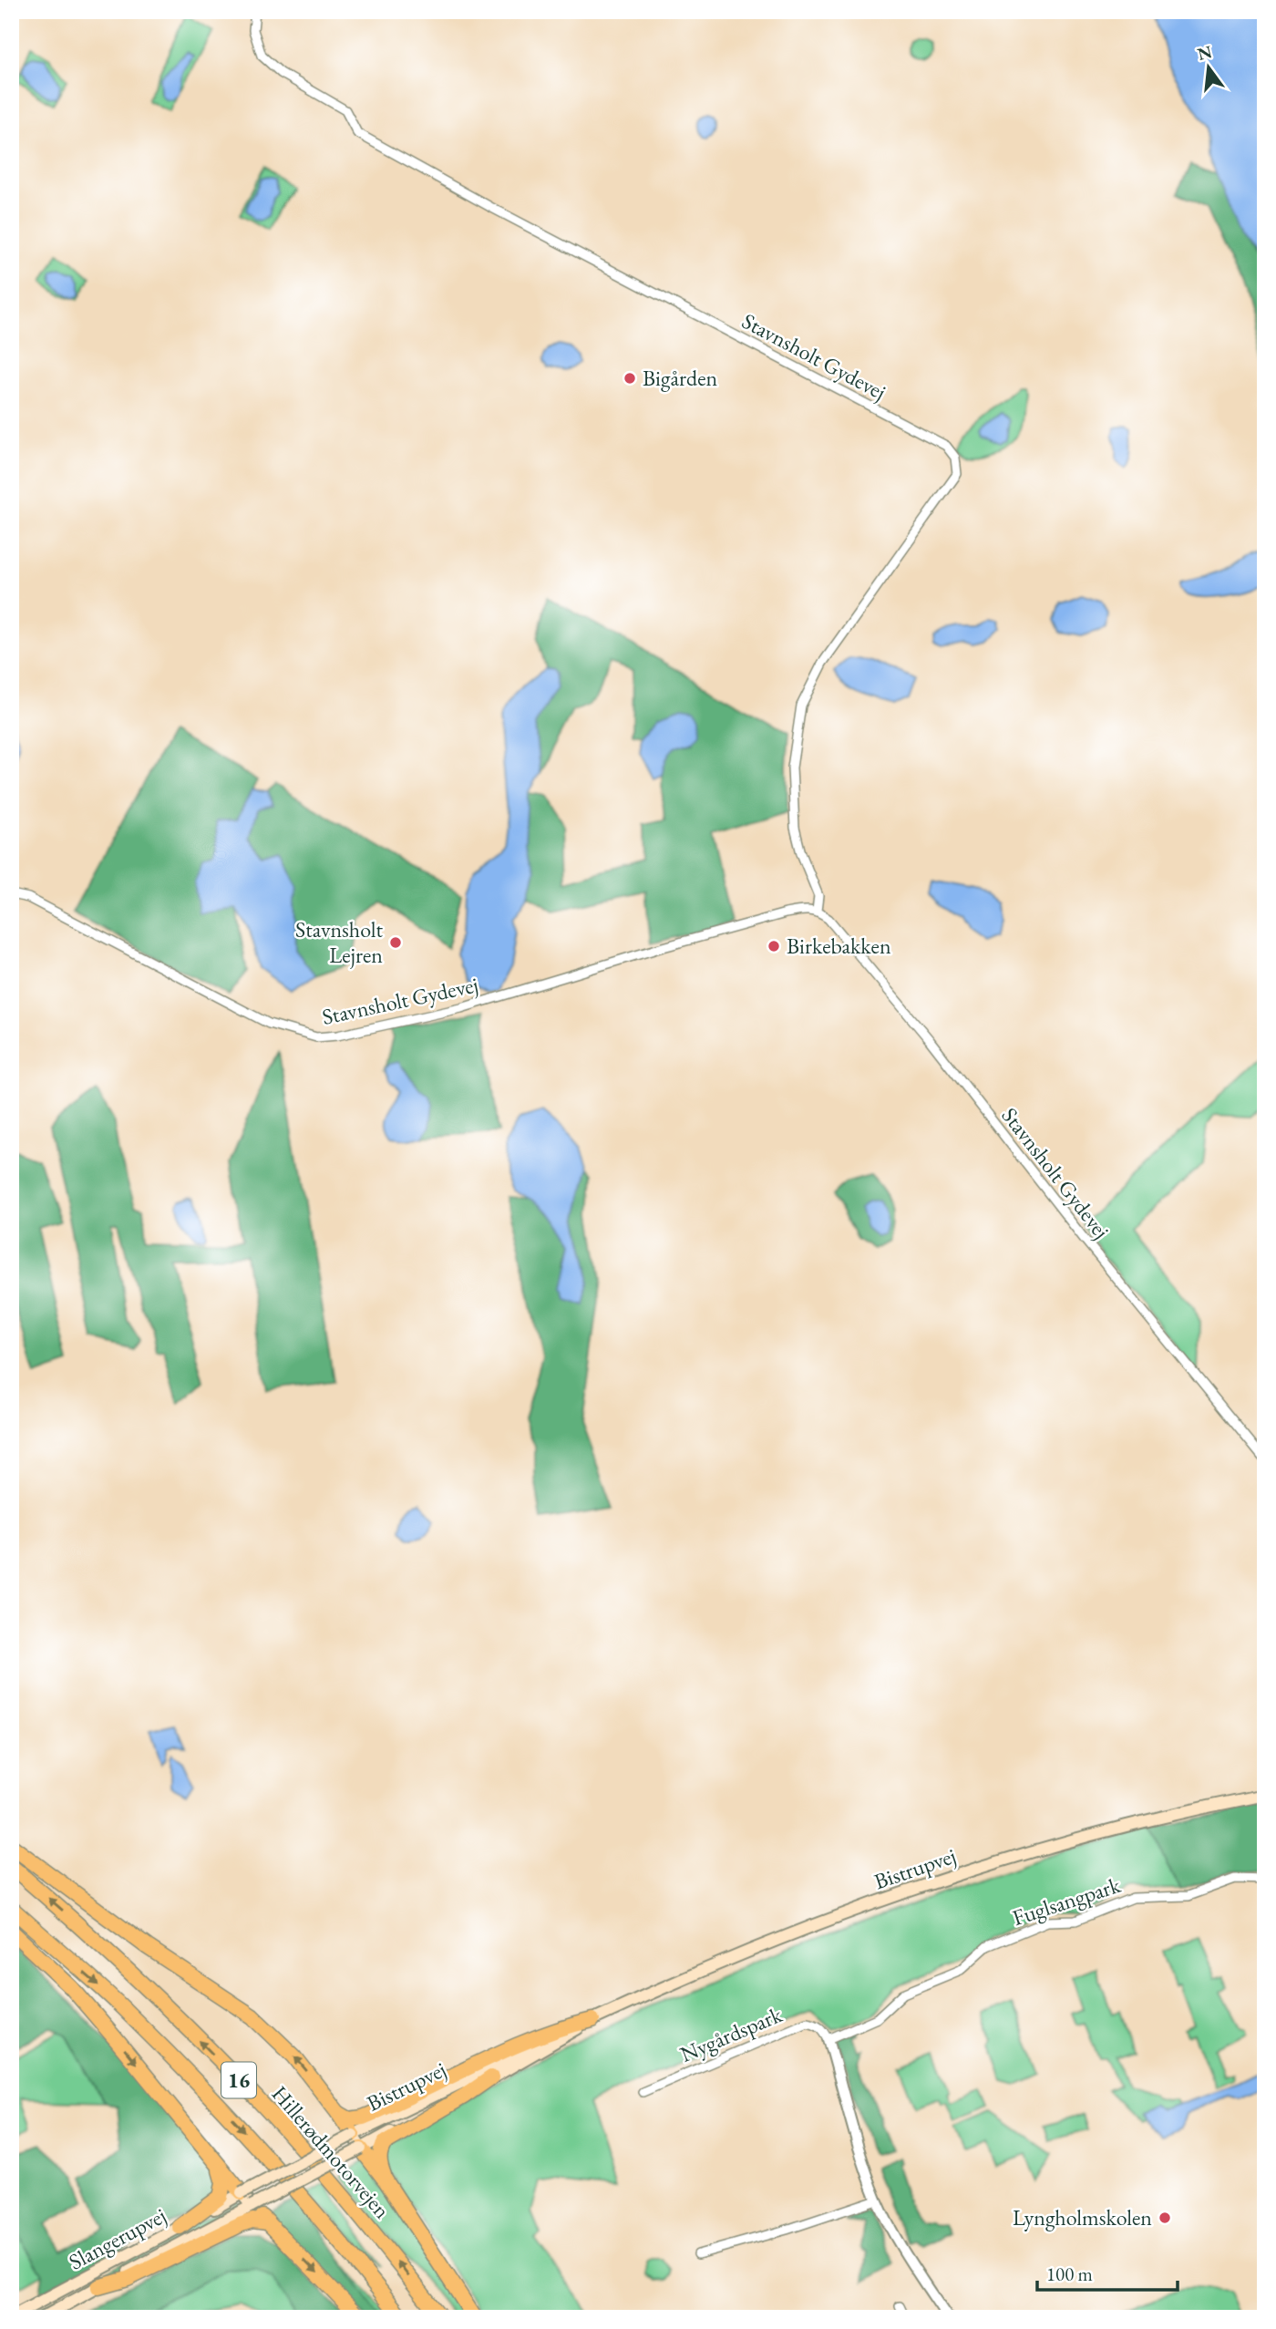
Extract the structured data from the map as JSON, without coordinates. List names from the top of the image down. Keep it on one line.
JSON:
{"streets":{"highway":["16","Hillerødmotorvejen"],"main road":["Bistrupvej","Slangerupvej"],"street":["Stavnsholt Gydevej","Fuglsangpark","Nygårdspark"]},"crossings":[["Bistrupvej","Slangerupvej"],["Fuglsangpark","Nygårdspark"]],"places":["Bigården","Stavnsholt Lejren","Birkebakken","Lyngholmskolen"],"scale_bar":"100 m","north":"top"}
